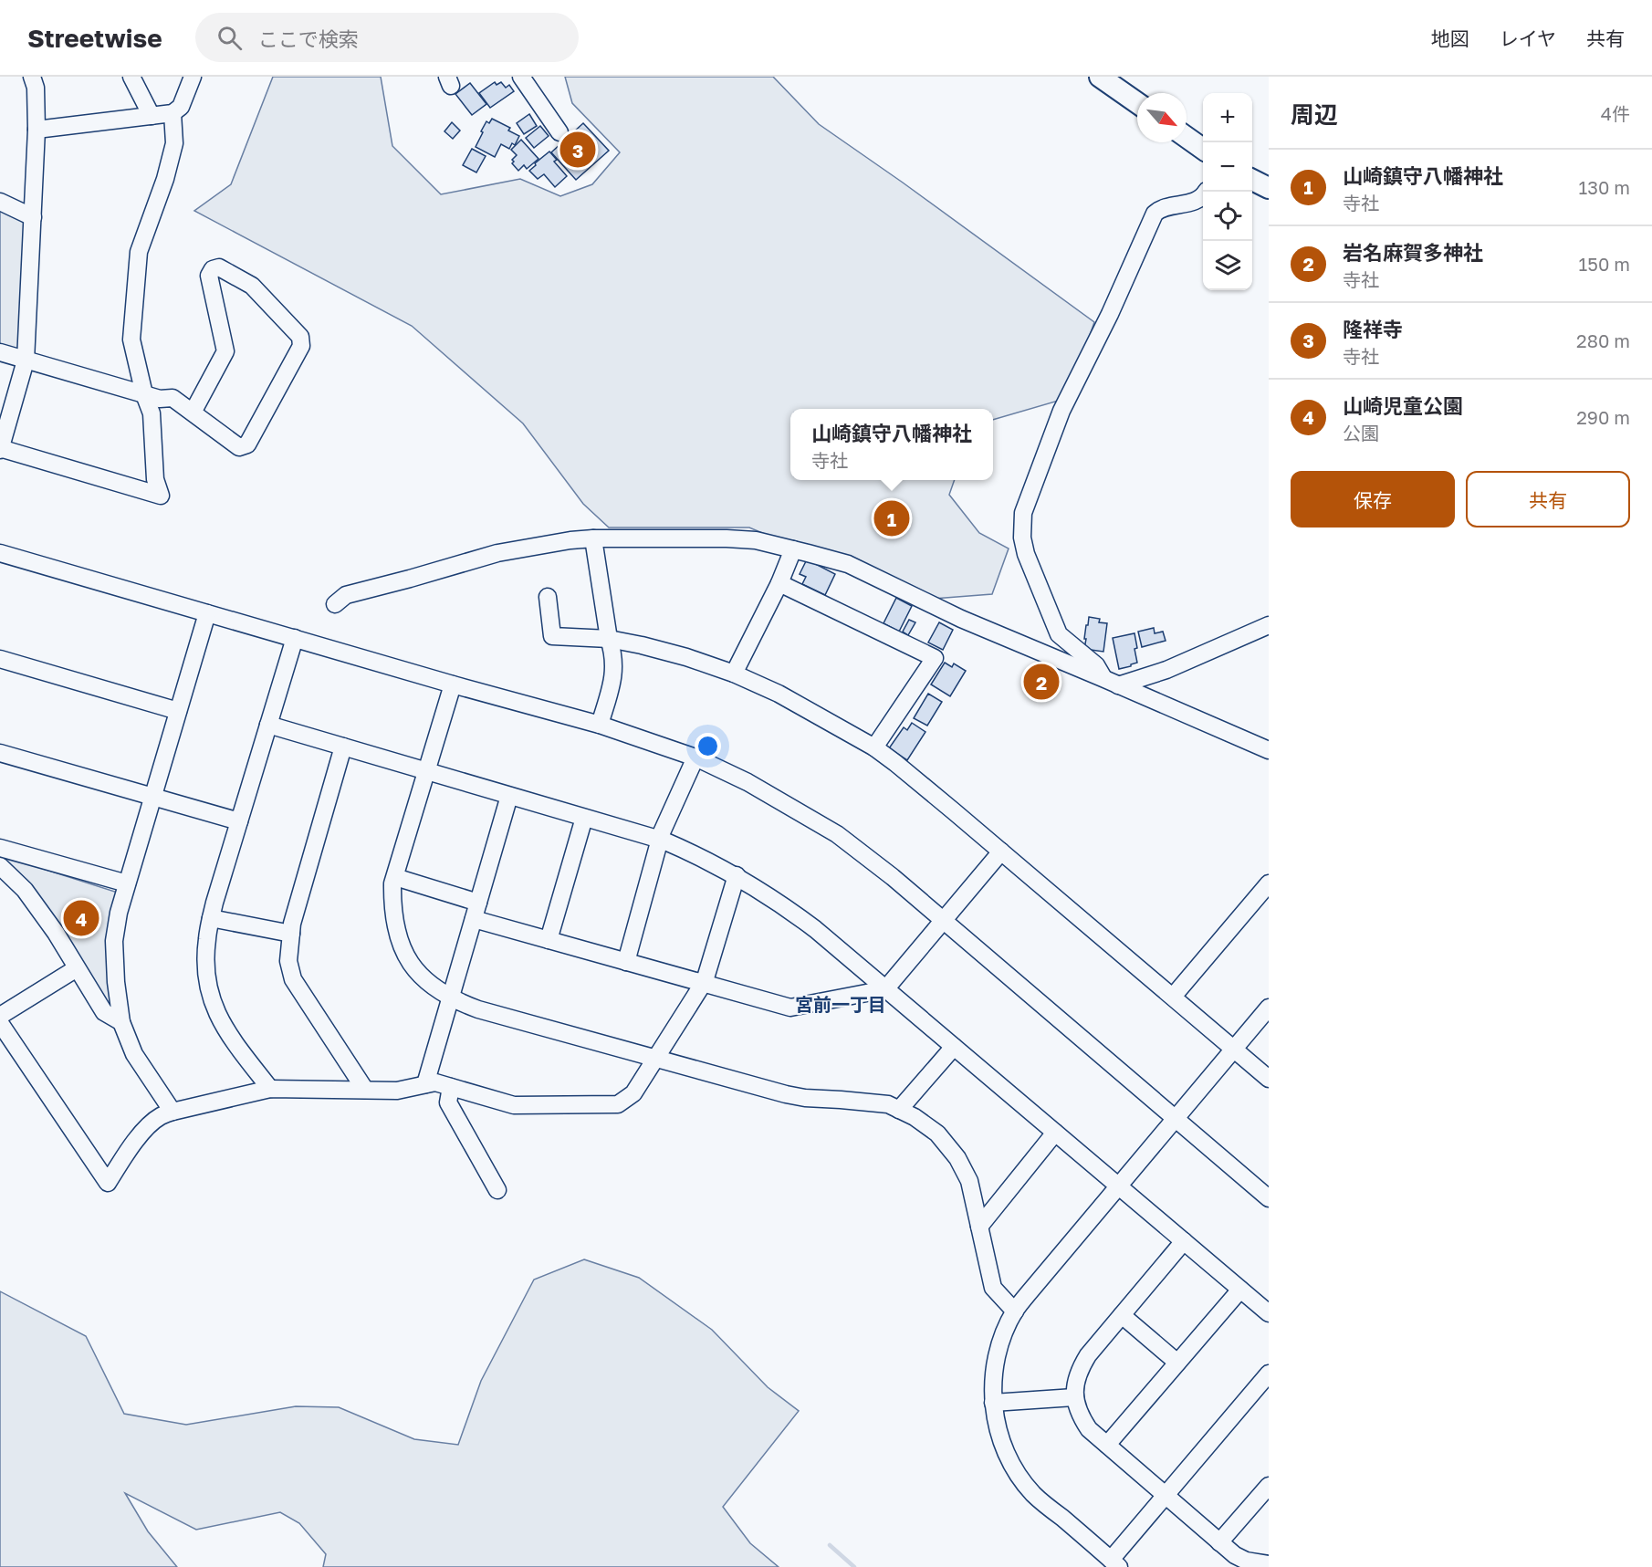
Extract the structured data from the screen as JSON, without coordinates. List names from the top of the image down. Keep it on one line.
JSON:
{"districts":["宮前一丁目"],"north":"bottom right","page":{"header":"Streetwise","search":"ここで検索","nav":["地図","レイヤ","共有"],"heading":["周辺","4件"],"map_buttons":["+","−"],"pins":["3","1","2","4"],"list":[{"mark":"1","name":"山崎鎮守八幡神社","note":"寺社","value":"130 m"},{"mark":"2","name":"岩名麻賀多神社","note":"寺社","value":"150 m"},{"mark":"3","name":"隆祥寺","note":"寺社","value":"280 m"},{"mark":"4","name":"山崎児童公園","note":"公園","value":"290 m"}],"popup":["山崎鎮守八幡神社","寺社"],"buttons":["保存","共有"]}}
